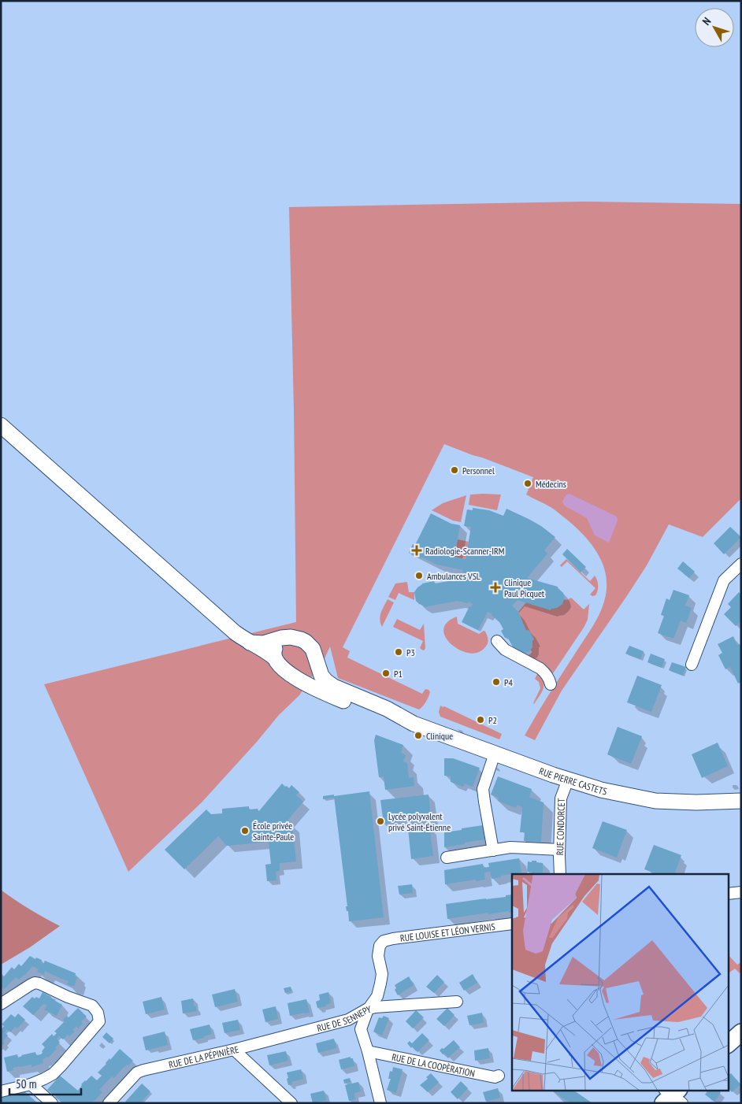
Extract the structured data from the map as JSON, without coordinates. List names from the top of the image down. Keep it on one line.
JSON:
{"streets":{"street":["RUE PIERRE CASTETS","RUE CONDORCET","RUE LOUISE ET LÉON VERNIS","RUE DE SENNEPY","RUE DE LA PÉPINIÈRE","RUE DE LA COOPÈRATION"]},"crossings":[["RUE PIERRE CASTETS","RUE CONDORCET"],["RUE LOUISE ET LÉON VERNIS","RUE DE SENNEPY"],["RUE DE SENNEPY","RUE DE LA PÉPINIÈRE"]],"places":{"other":["Personnel","Médecins","Ambulances VSL","P3","P1","P4","P2","Clinique","Lycée polyvalent privé Saint-Étienne","École privée Sainte-Paule"],"health":["Radiologie-Scanner-IRM","Clinique Paul Picquet"]},"scale_bar":"50 m","north":"top left"}
